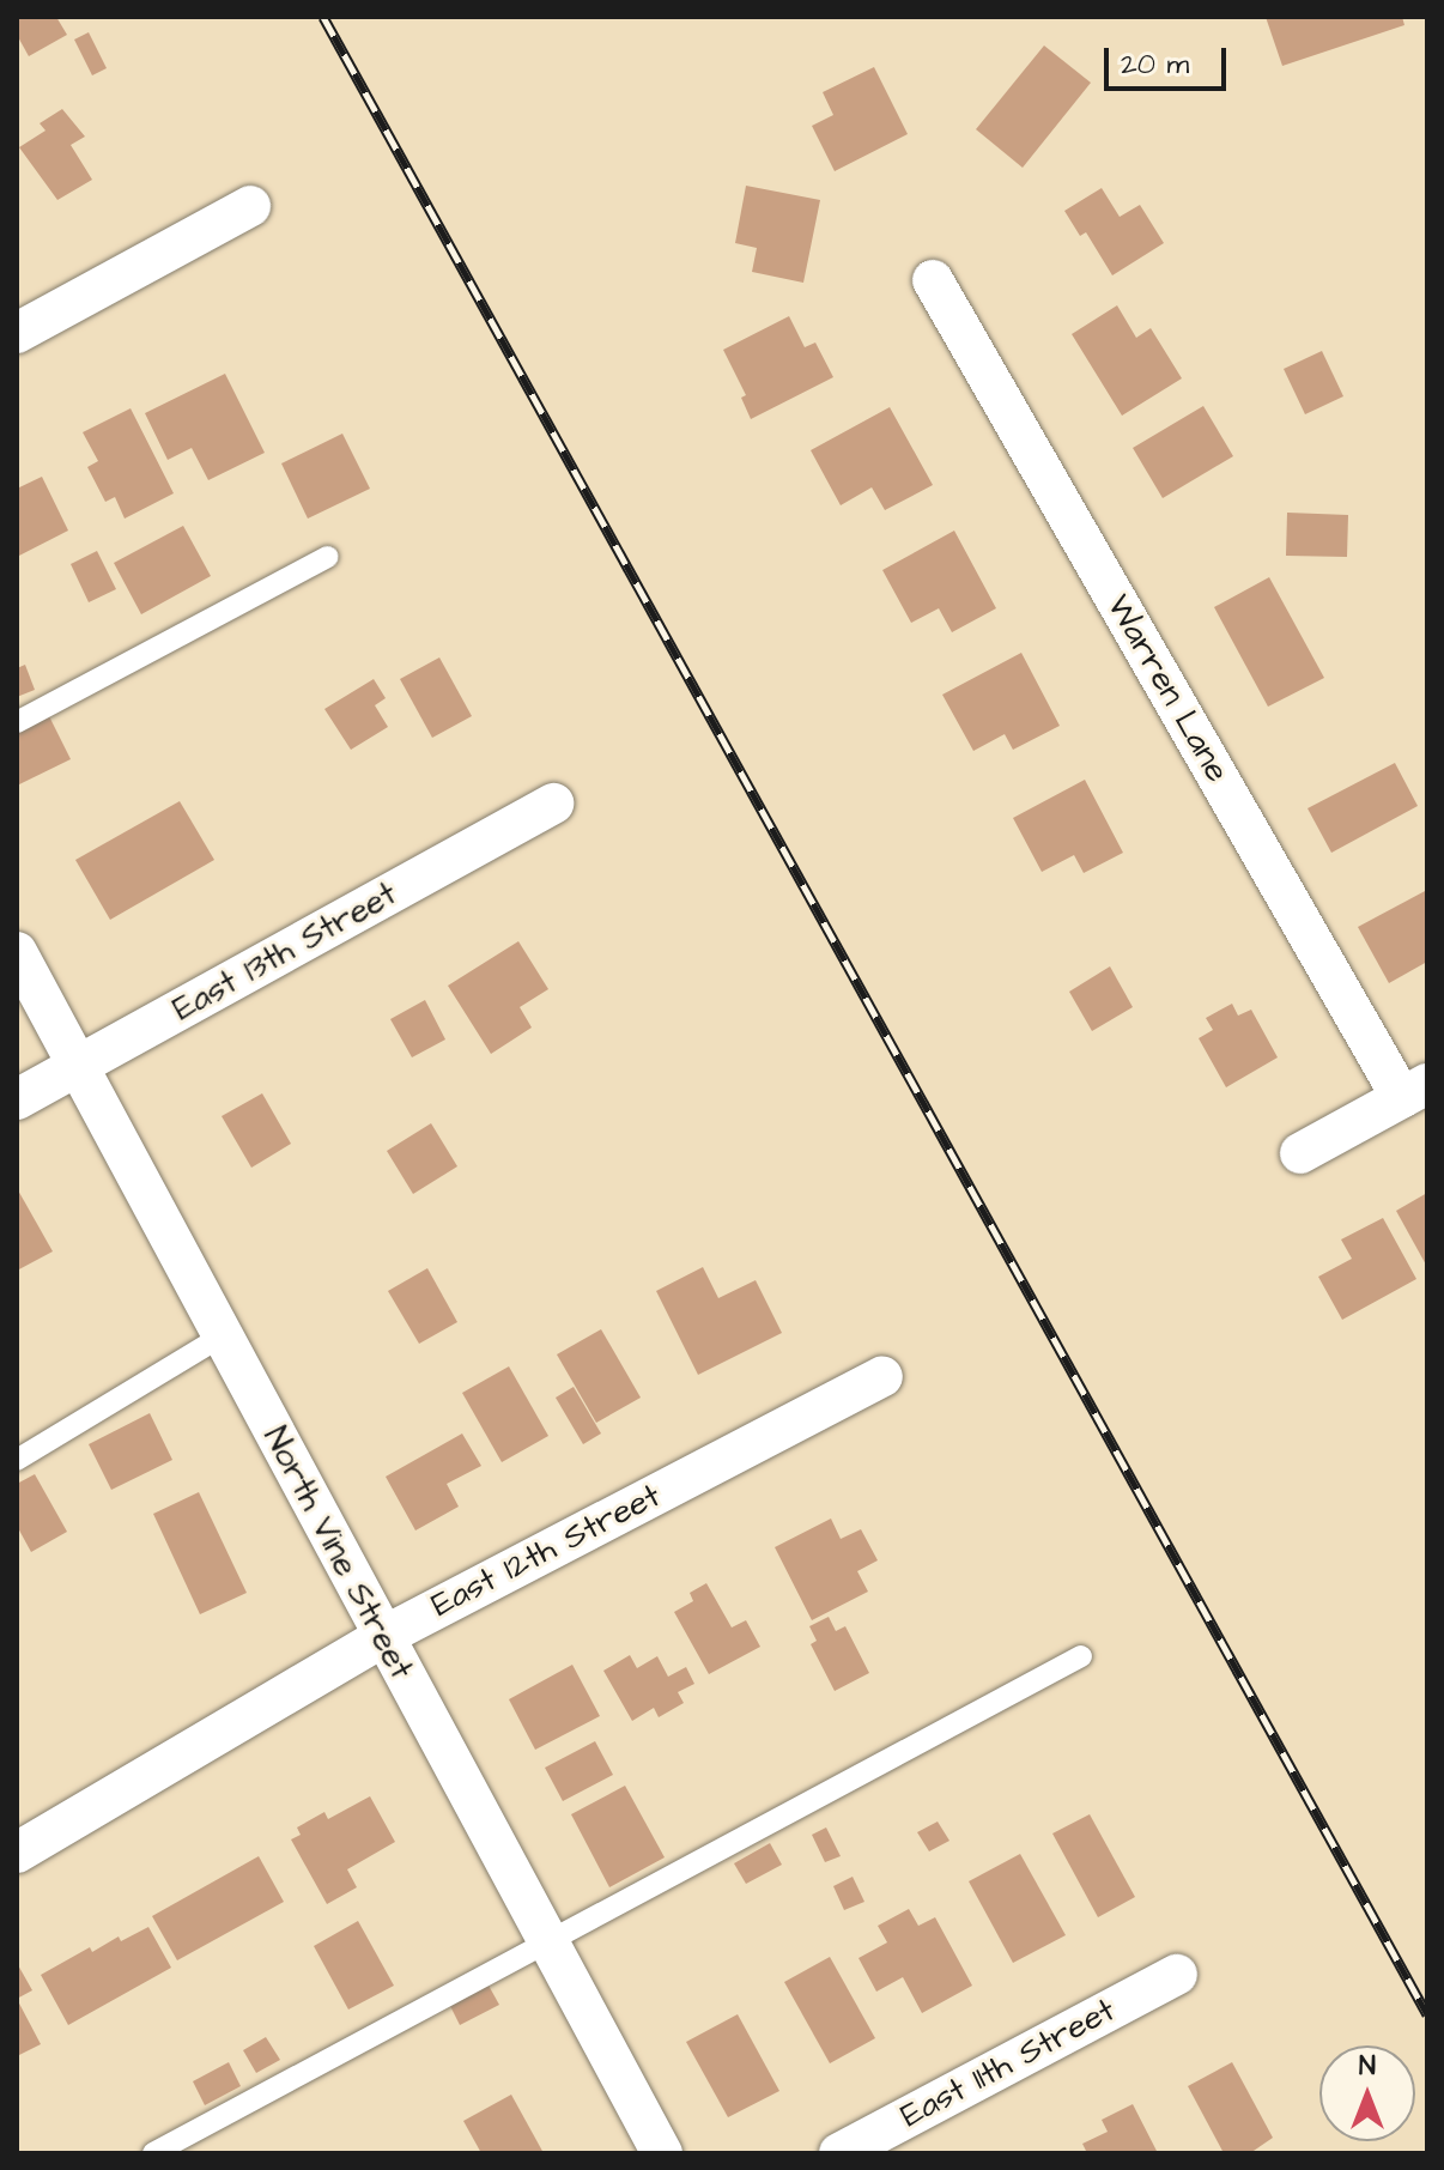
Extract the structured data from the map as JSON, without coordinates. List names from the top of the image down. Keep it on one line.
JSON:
{"streets":{"street":["Warren Lane","East 13th Street","East 12th Street","North Vine Street","East 11th Street"]},"crossings":[["East 13th Street","North Vine Street"],["East 12th Street","North Vine Street"]],"scale_bar":"20 m","north":"top"}
